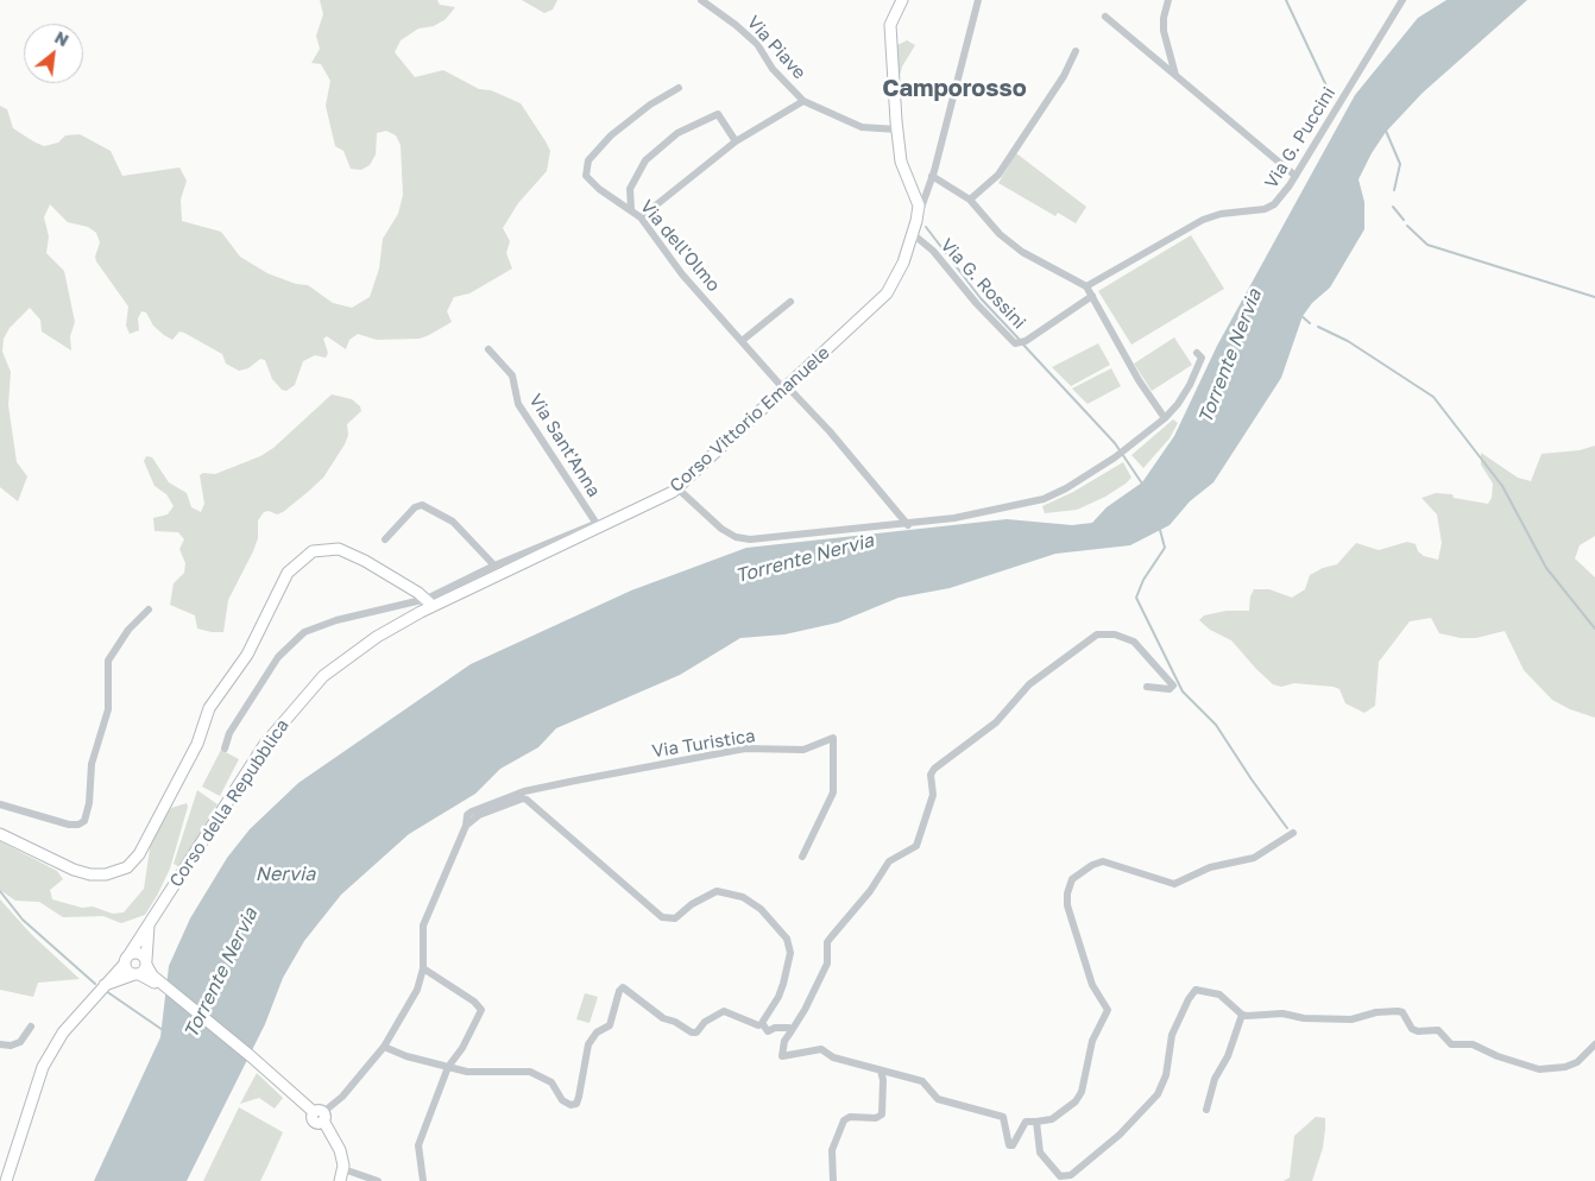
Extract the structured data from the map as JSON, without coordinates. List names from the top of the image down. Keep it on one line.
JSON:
{"streets":{"main road":["Corso Vittorio Emanuele","Corso della Repubblica"],"street":["Via Piave","Via G. Puccini","Via dell'Olmo","Via G. Rossini","Via Sant'Anna","Via Turistica"]},"crossings":[["Via dell'Olmo","Corso Vittorio Emanuele"],["Via G. Rossini","Corso Vittorio Emanuele"],["Corso Vittorio Emanuele","Via Sant'Anna"],["Corso Vittorio Emanuele","Corso della Repubblica"]],"districts":["Camporosso"],"water":["Torrente Nervia","Nervia"],"north":"top right"}
